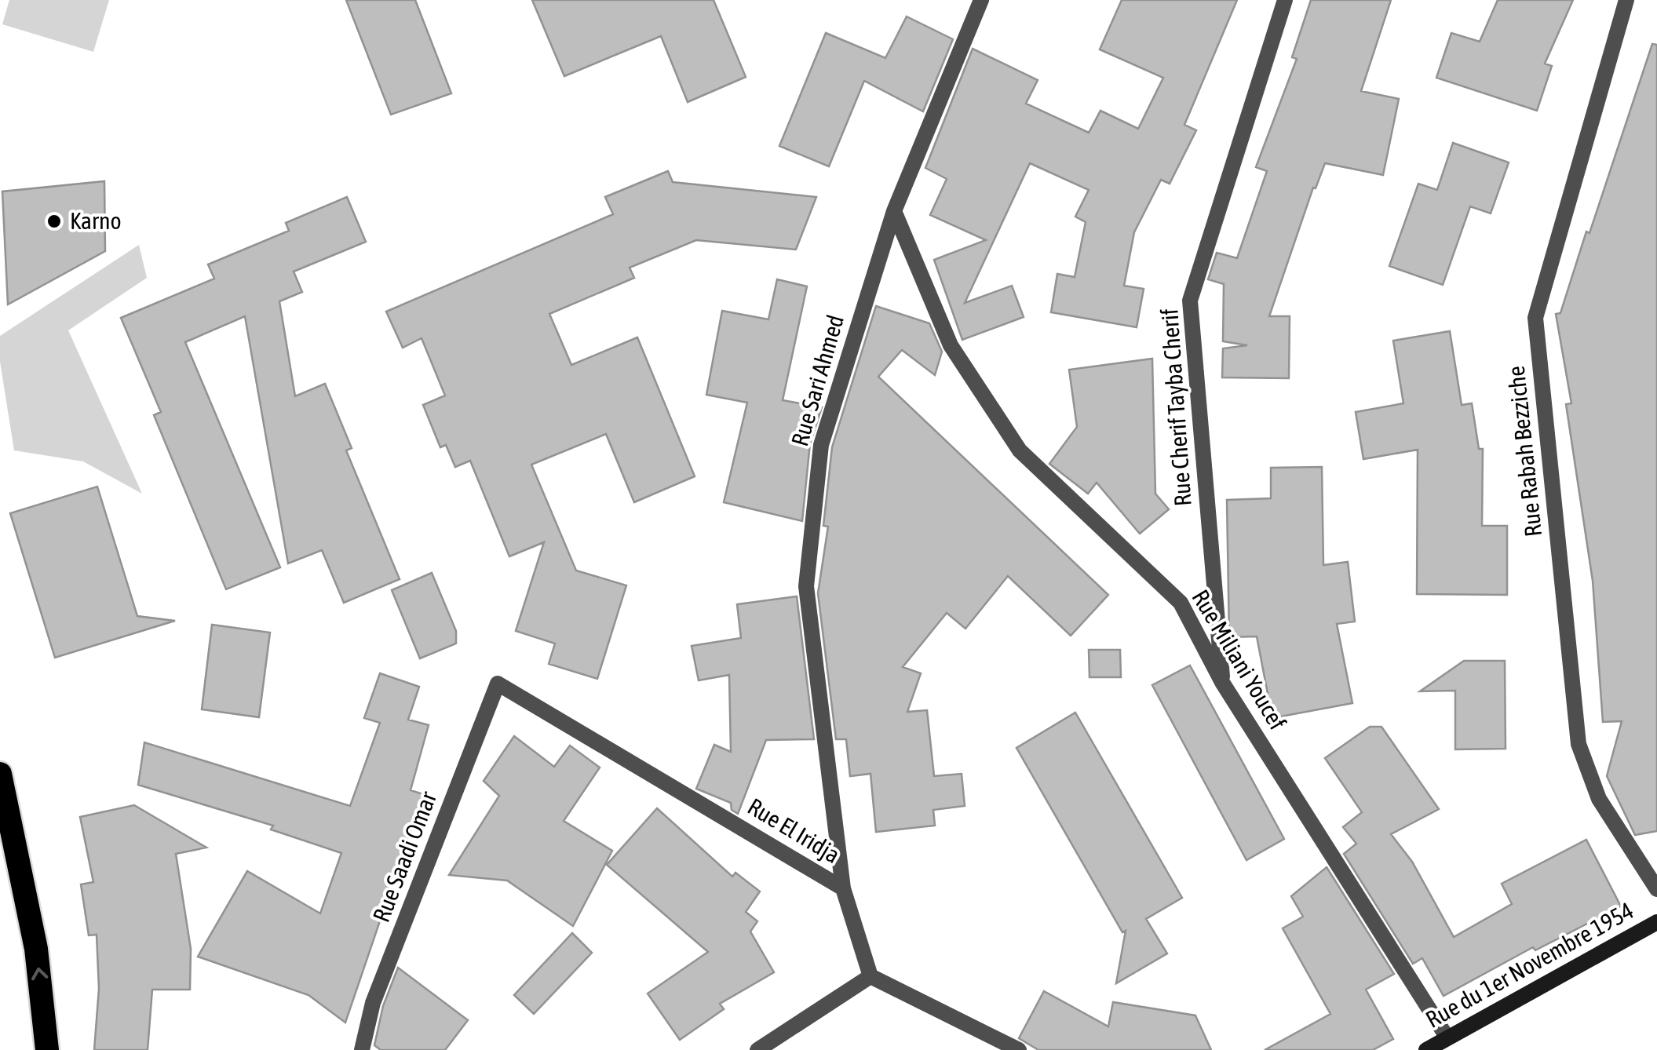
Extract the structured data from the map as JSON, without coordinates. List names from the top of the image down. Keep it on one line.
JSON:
{"streets":{"street":["Rue Sari Ahmed","Rue Cherif Tayba Cherif","Rue Rabah Bezziche","Rue Miliani Youcef","Rue El Iridja","Rue Saadi Omar","Rue du 1er Novembre 1954"]},"crossings":[["Rue Sari Ahmed","Rue Miliani Youcef"],["Rue Sari Ahmed","Rue El Iridja"],["Rue Cherif Tayba Cherif","Rue Miliani Youcef"],["Rue Miliani Youcef","Rue du 1er Novembre 1954"],["Rue El Iridja","Rue Saadi Omar"]],"places":["Karno"]}
